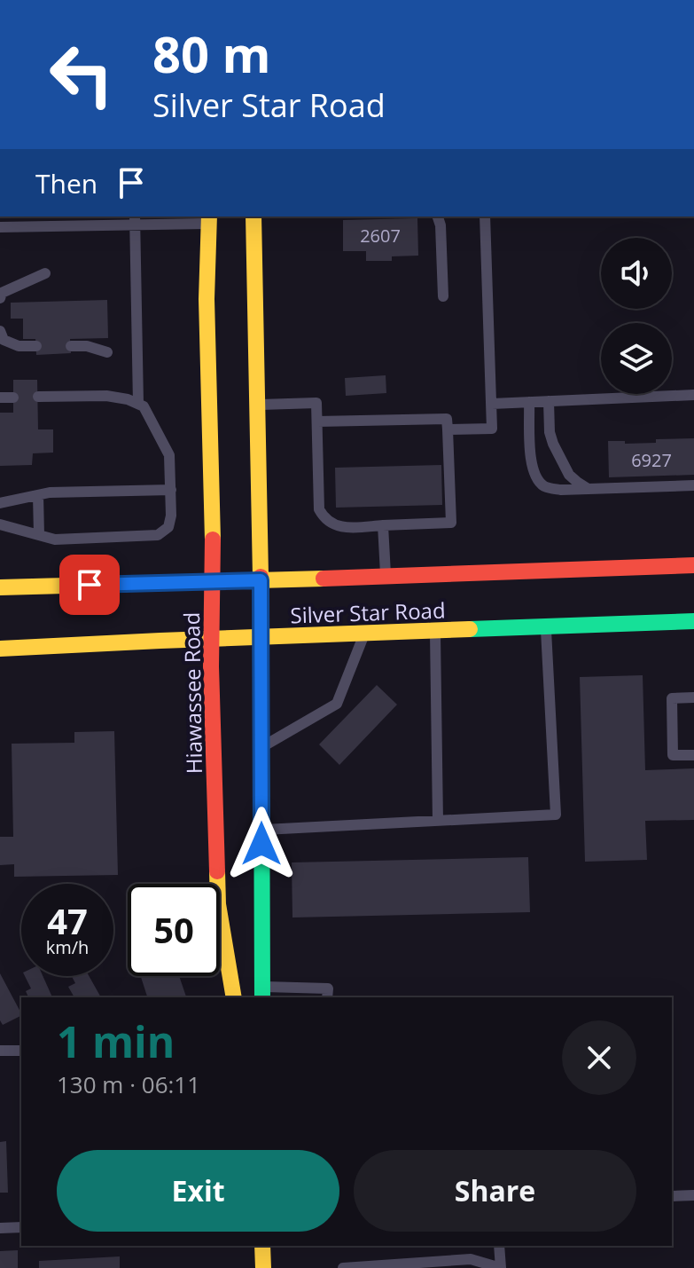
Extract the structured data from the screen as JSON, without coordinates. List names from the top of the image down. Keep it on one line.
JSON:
{"streets":{"main road":["Silver Star Road","Hiawassee Road"]},"crossings":[["Silver Star Road","Hiawassee Road"]],"house_numbers":["2607","6927"],"page":{"turn":["80 m","Silver Star Road"],"then":"Then","speed":"47 km/h","limit":"50","heading":["1 min","130 m · 06:11"],"buttons":["Exit","Share"]}}
